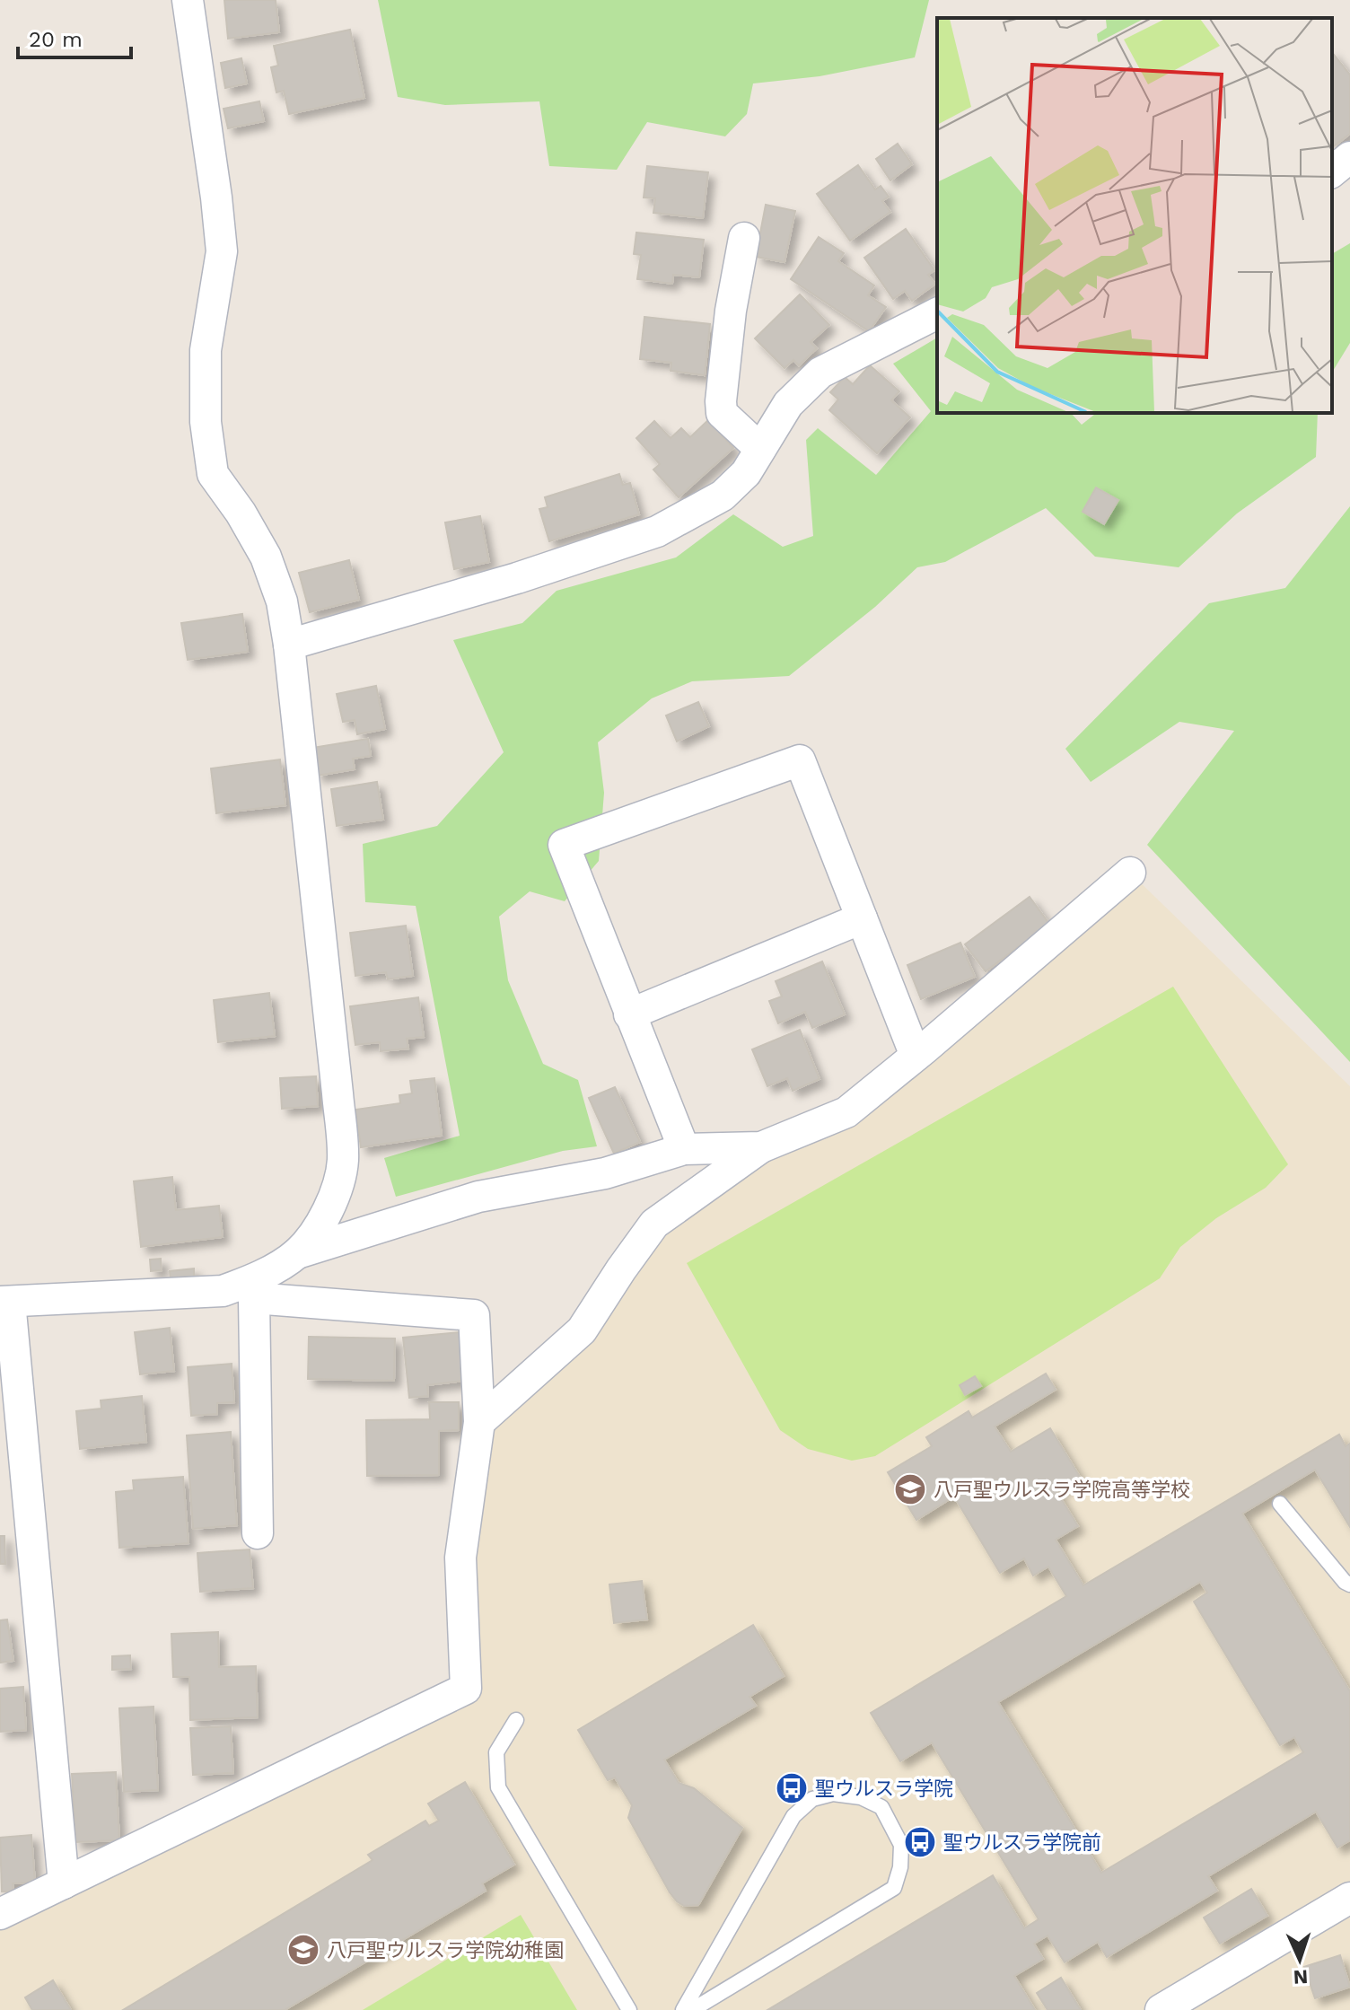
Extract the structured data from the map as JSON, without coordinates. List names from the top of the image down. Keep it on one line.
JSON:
{"places":{"school or university":["八戸聖ウルスラ学院高等学校","八戸聖ウルスラ学院幼稚園"],"bus stop":["聖ウルスラ学院","聖ウルスラ学院前"]},"scale_bar":"20 m","north":"bottom"}
